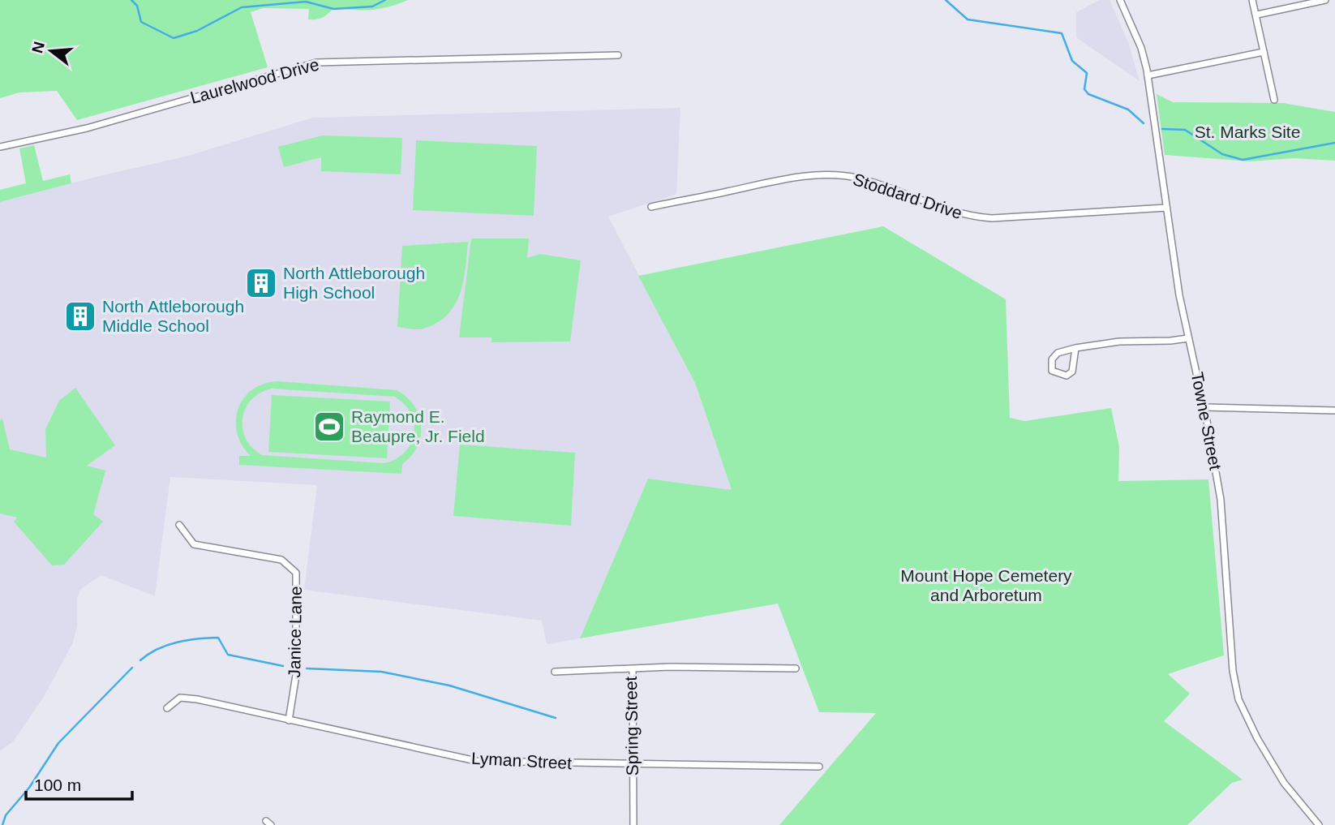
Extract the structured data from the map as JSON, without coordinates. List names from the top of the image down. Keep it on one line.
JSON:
{"streets":{"street":["Laurelwood Drive","Stoddard Drive","Towne Street","Janice Lane","Spring Street","Lyman Street"]},"crossings":[["Stoddard Drive","Towne Street"],["Janice Lane","Lyman Street"],["Spring Street","Lyman Street"]],"parks":["St. Marks Site","Mount Hope Cemetery and Arboretum"],"places":{"building":["North Attleborough High School","North Attleborough Middle School"],"sports":["Raymond E. Beaupre, Jr. Field"]},"scale_bar":"100 m","north":"left"}
